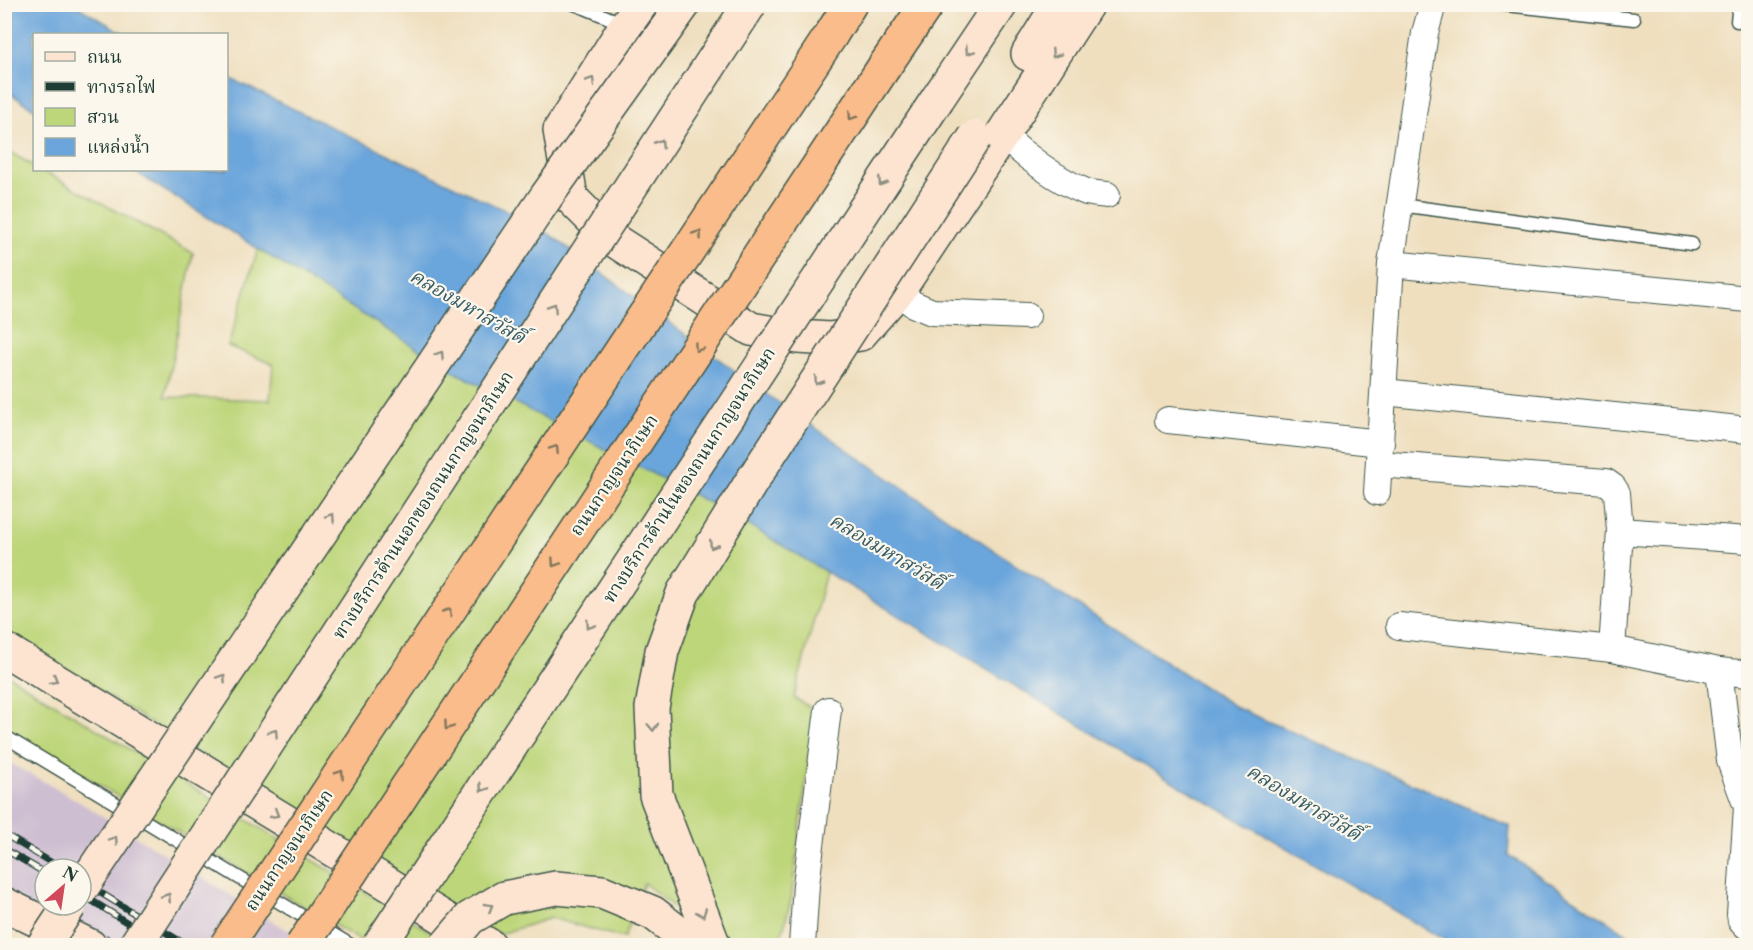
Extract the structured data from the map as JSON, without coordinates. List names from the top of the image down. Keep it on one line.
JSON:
{"streets":{"highway":["ถนนกาญจนาภิเษก"],"main road":["ทางบริการด้านในของถนนกาญจนาภิเษก","ทางบริการด้านนอกของถนนกาญจนาภิเษก"]},"water":["คลองมหาสวัสดิ์"],"legend":["ถนน","ทางรถไฟ","สวน","แหล่งน้ำ"],"north":"top right"}
